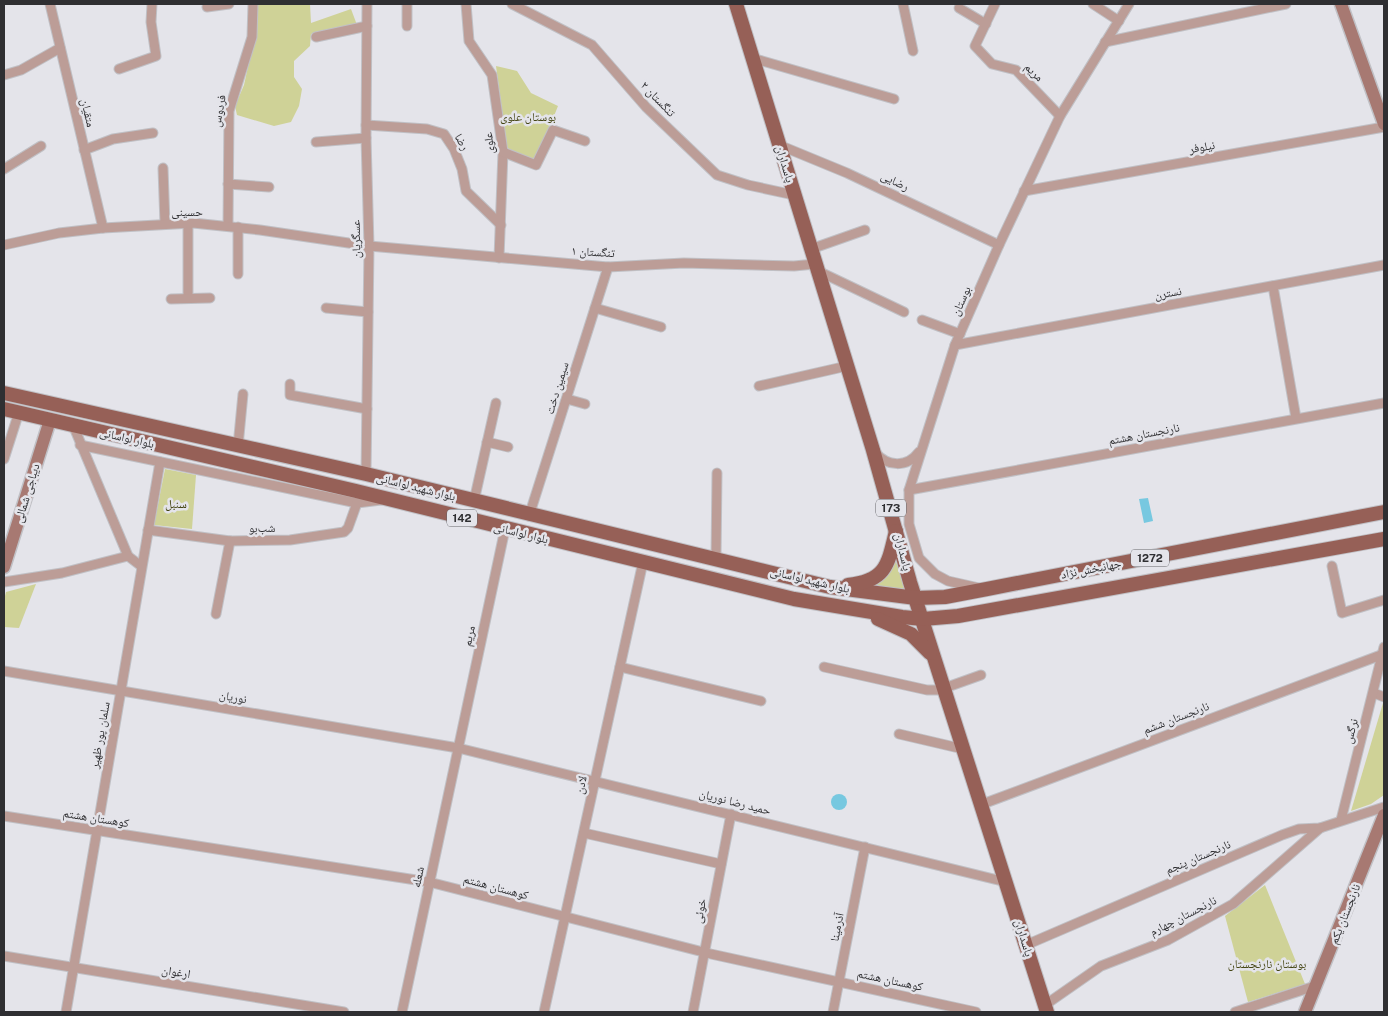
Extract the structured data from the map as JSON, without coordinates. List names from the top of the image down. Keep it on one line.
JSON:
{"streets":{"main road":["پاسداران","بلوار لواسانی","بلوار شهید لواسانی","دیباجی شمالی","173","142","1272","جهانبخش نژاد","نارنجستان یکم"],"street":["مریم","تنگستان ۲","فردوس","متقیان","رضا","علوی","نیلوفر","رضایی","حسینی","عسگریان","تنگستان ۱","نسترن","بوستان","سیمین دخت","نارنجستان هشتم","شب‌بو","نوریان","نارنجستان ششم","نرگس","سلمان پور ظهیر","لادن","حمید رضا نوریان","کوهستان هشتم","نارنجستان پنجم","شعله","خوئی","نارنجستان چهارم","آذرمینا","ارغوان"]},"crossings":[["مریم","بوستان"],["مریم","بلوار لواسانی"],["مریم","نوریان"],["مریم","حمید رضا نوریان"],["مریم","شعله"],["تنگستان ۲","پاسداران"],["فردوس","حسینی"],["متقیان","حسینی"],["رضا","علوی"],["رضا","عسگریان"],["علوی","تنگستان ۱"],["نیلوفر","بوستان"],["پاسداران","رضایی"],["پاسداران","تنگستان ۱"],["پاسداران","بلوار لواسانی"],["پاسداران","بلوار شهید لواسانی"],["پاسداران","جهانبخش نژاد"],["پاسداران","نارنجستان ششم"],["پاسداران","حمید رضا نوریان"],["پاسداران","نارنجستان پنجم"],["پاسداران","نارنجستان چهارم"],["رضایی","بوستان"],["حسینی","عسگریان"],["حسینی","تنگستان ۱"],["عسگریان","تنگستان ۱"],["عسگریان","بلوار شهید لواسانی"],["تنگستان ۱","سیمین دخت"],["نسترن","بوستان"],["بوستان","نارنجستان هشتم"],["بوستان","جهانبخش نژاد"],["سیمین دخت","بلوار شهید لواسانی"],["بلوار لواسانی","دیباجی شمالی"],["بلوار لواسانی","جهانبخش نژاد"],["بلوار لواسانی","لادن"],["بلوار شهید لواسانی","جهانبخش نژاد"],["شب‌بو","سلمان پور ظهیر"],["نوریان","سلمان پور ظهیر"],["نوریان","حمید رضا نوریان"],["نوریان","شعله"],["نارنجستان ششم","نرگس"],["نرگس","نارنجستان پنجم"],["سلمان پور ظهیر","کوهستان هشتم"],["سلمان پور ظهیر","ارغوان"],["لادن","حمید رضا نوریان"],["لادن","کوهستان هشتم"],["حمید رضا نوریان","شعله"],["حمید رضا نوریان","خوئی"],["حمید رضا نوریان","آذرمینا"],["کوهستان هشتم","شعله"],["کوهستان هشتم","خوئی"],["کوهستان هشتم","آذرمینا"],["نارنجستان پنجم","نارنجستان چهارم"]],"parks":["بوستان علوی","سنبل","بوستان نارنجستان"]}
